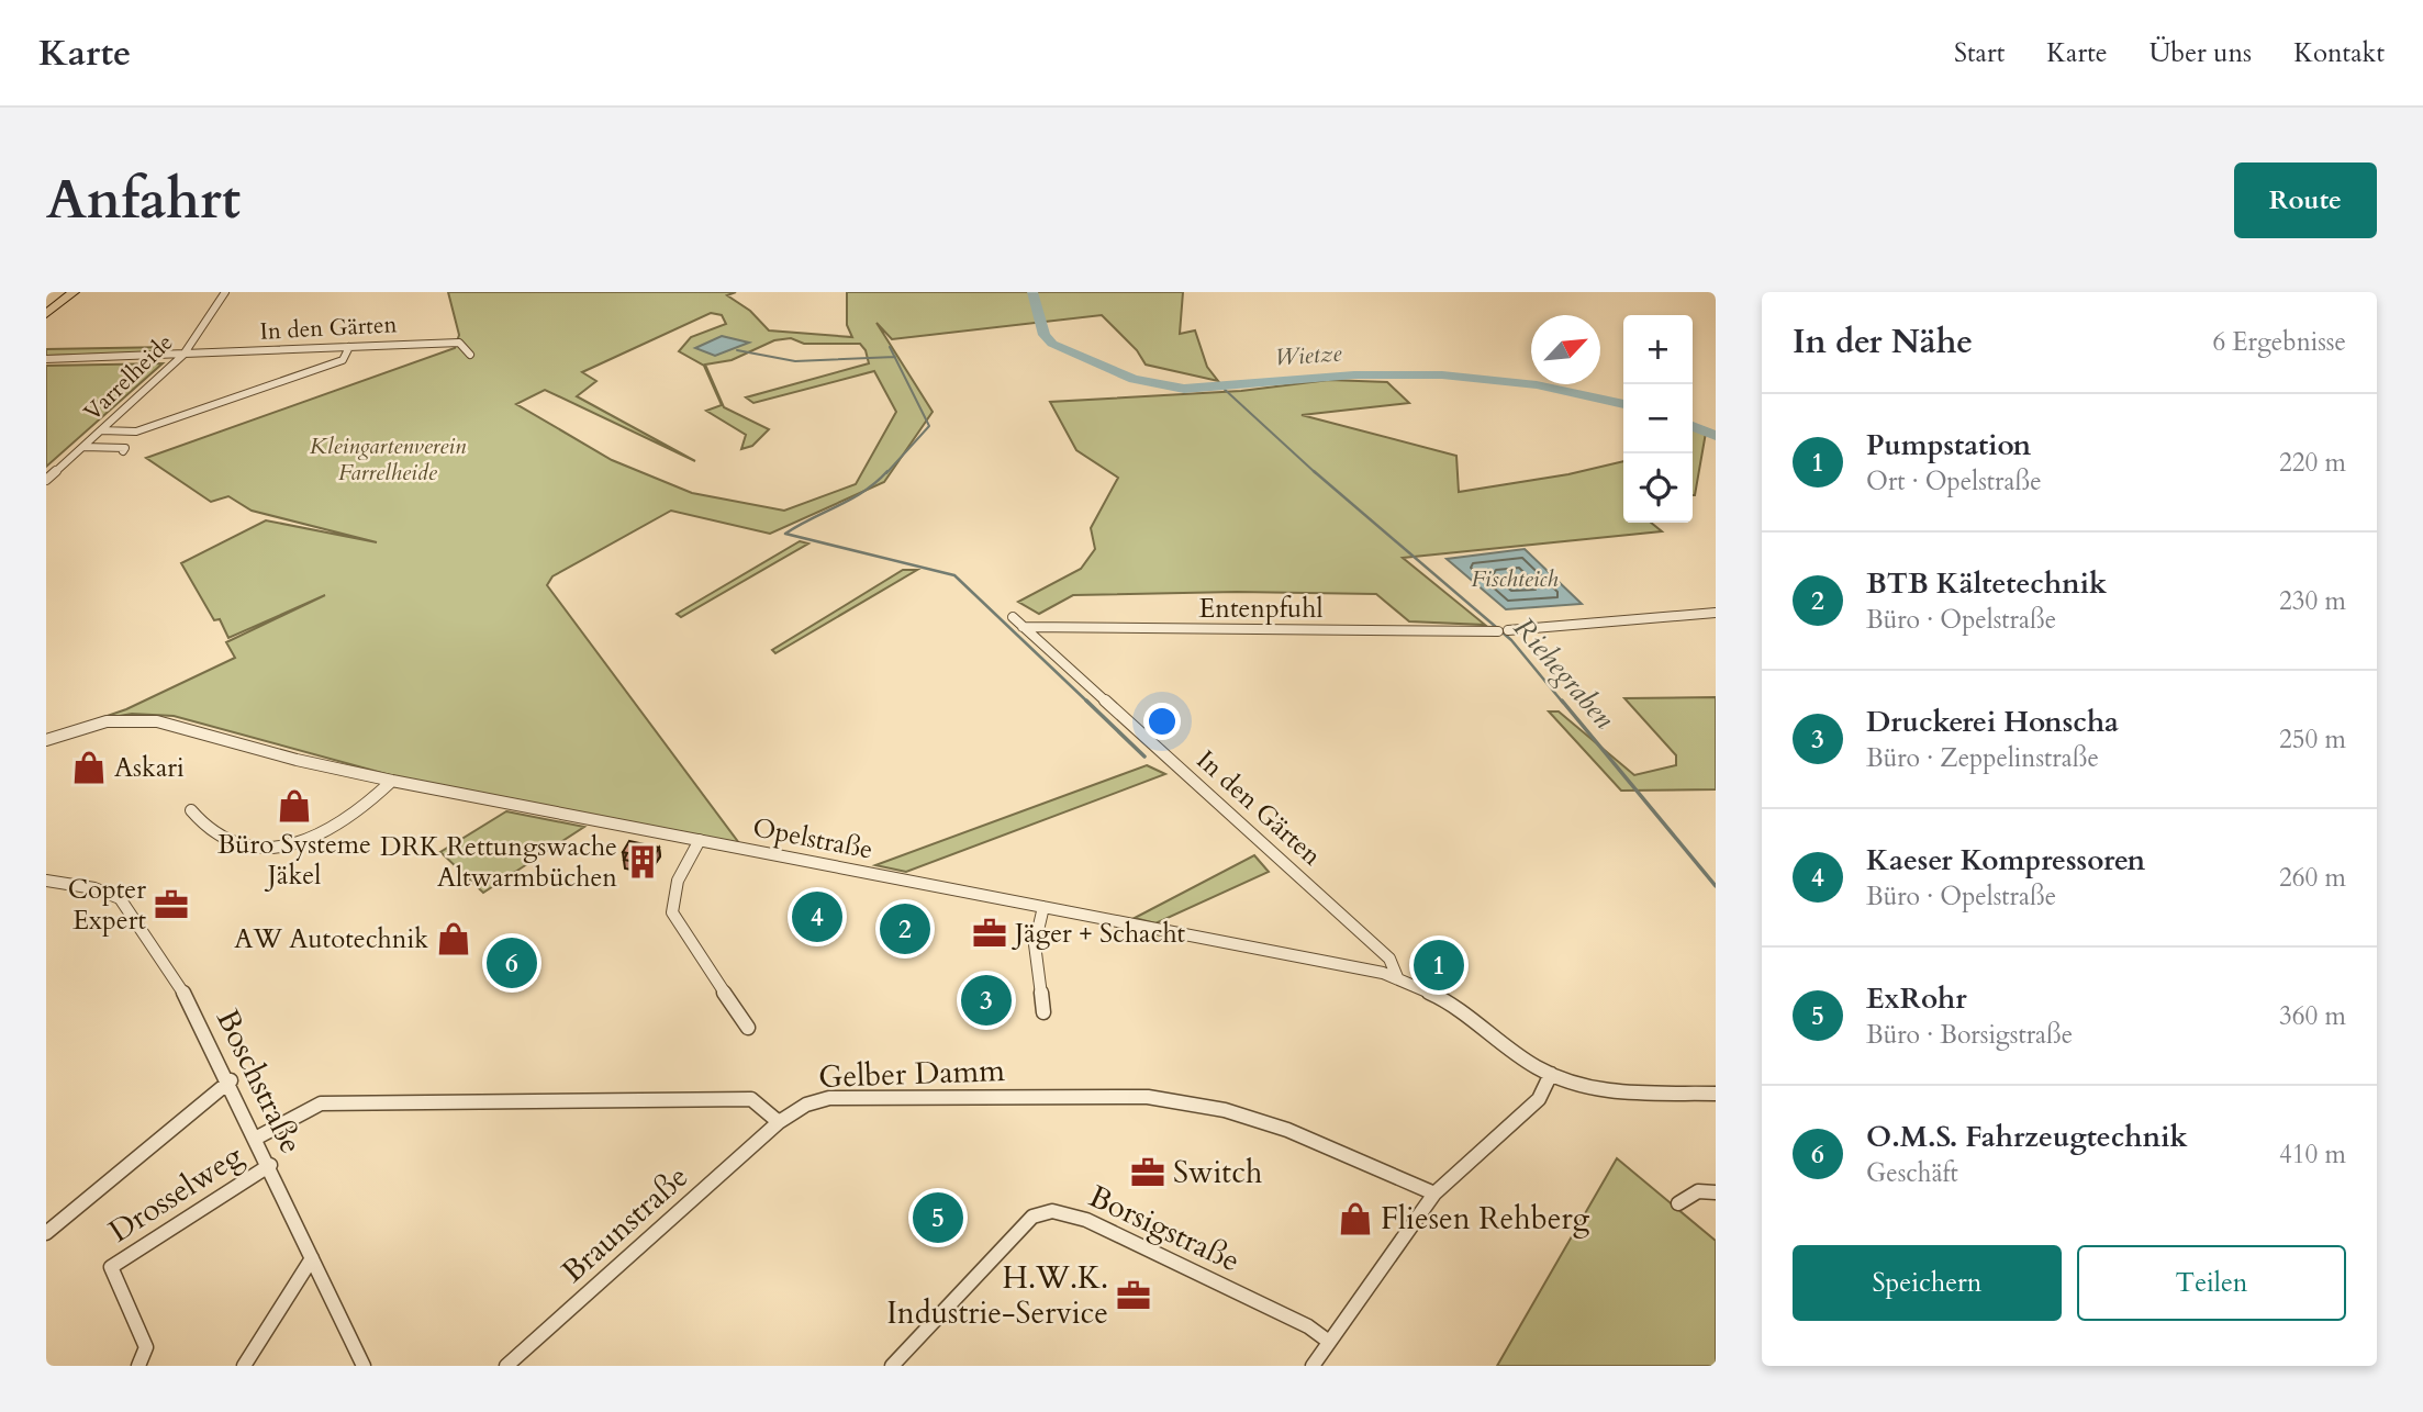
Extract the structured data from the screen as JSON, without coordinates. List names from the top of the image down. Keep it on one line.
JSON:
{"streets":{"street":["In den Gärten","Varrelheide","Entenpfuhl","Opelstraße","Gelber Damm","Boschstraße","Drosselweg","Braunstraße","Borsigstraße"]},"crossings":[["In den Gärten","Varrelheide"],["In den Gärten","Entenpfuhl"],["In den Gärten","Opelstraße"],["Gelber Damm","Braunstraße"],["Boschstraße","Drosselweg"]],"water":["Wietze","Fischteich","Riehegraben"],"parks":["Kleingartenverein Farrelheide"],"places":{"shop":["Askari","Büro Systeme Jäkel","AW Autotechnik","Fliesen Rehberg"],"building":["DRK Rettungswache Altwarmbüchen"],"office":["Copter Expert","Jäger + Schacht","Switch","H.W.K. Industrie-Service"]},"north":"top right","page":{"header":"Karte","nav":["Start","Karte","Über uns","Kontakt"],"buttons":["Route",["Speichern","Teilen"]],"title":"Anfahrt","heading":["In der Nähe","6 Ergebnisse"],"map_buttons":["+","−"],"list":[{"mark":"1","name":"Pumpstation","note":"Ort · Opelstraße","value":"220 m"},{"mark":"2","name":"BTB Kältetechnik","note":"Büro · Opelstraße","value":"230 m"},{"mark":"3","name":"Druckerei Honscha","note":"Büro · Zeppelinstraße","value":"250 m"},{"mark":"4","name":"Kaeser Kompressoren","note":"Büro · Opelstraße","value":"260 m"},{"mark":"5","name":"ExRohr","note":"Büro · Borsigstraße","value":"360 m"},{"mark":"6","name":"O.M.S. Fahrzeugtechnik","note":"Geschäft","value":"410 m"}],"pins":["4","2","6","1","3","5"]}}
